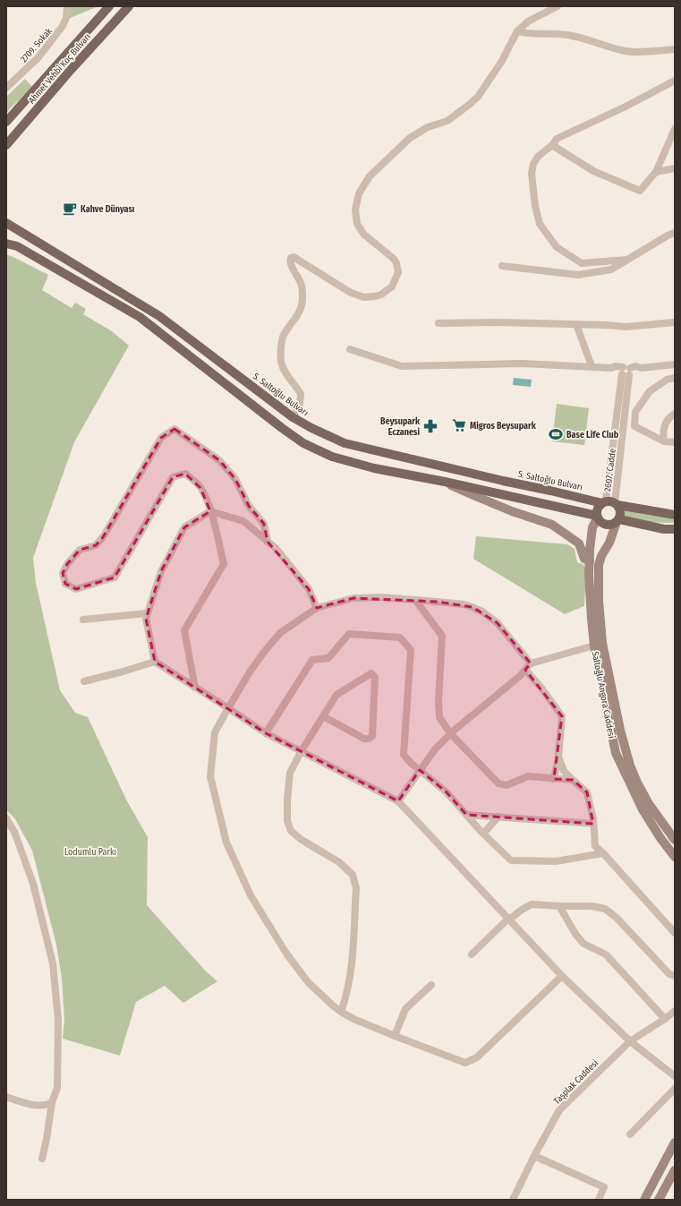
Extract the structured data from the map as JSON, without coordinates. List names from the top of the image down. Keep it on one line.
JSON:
{"streets":{"main road":["Ahmet Vehbi Koç Bulvarı","S. Saltoğlu Bulvarı"],"street":["2709. Sokak","2607. Cadde","Saltoğlu Angora Caddesi","Taşplak Caddesi"]},"crossings":[["S. Saltoğlu Bulvarı","2607. Cadde"],["S. Saltoğlu Bulvarı","Saltoğlu Angora Caddesi"],["2607. Cadde","Saltoğlu Angora Caddesi"]],"parks":["Lodumlu Parkı"],"places":{"cafe":["Kahve Dünyası"],"supermarket":["Migros Beysupark"],"pharmacy":["Beysupark Eczanesi"],"sports":["Base Life Club"]}}
